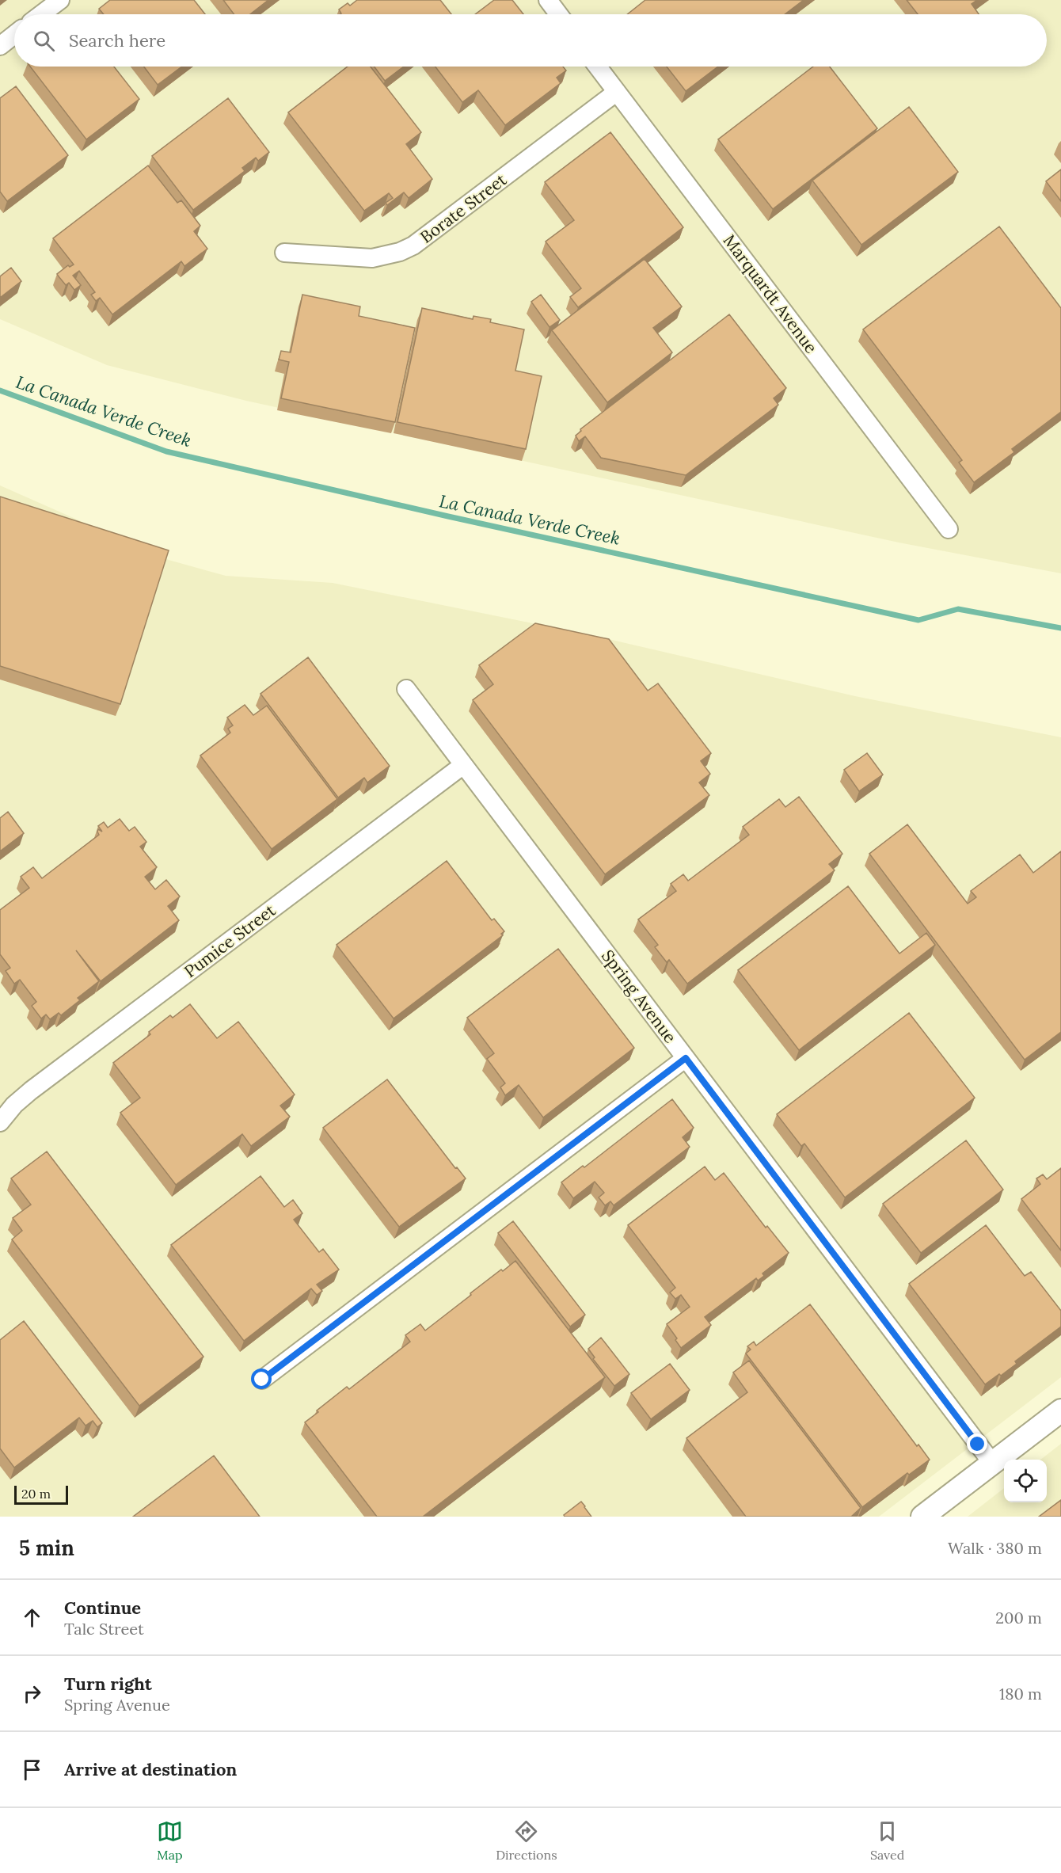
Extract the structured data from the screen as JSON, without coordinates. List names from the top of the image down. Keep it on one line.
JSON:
{"streets":{"street":["Borate Street","Marquardt Avenue","Pumice Street","Spring Avenue"]},"crossings":[["Borate Street","Marquardt Avenue"],["Pumice Street","Spring Avenue"]],"water":["La Canada Verde Creek"],"scale_bar":"20 m","page":{"search":"Search here","scale":"20 m","heading":["5 min","Walk · 380 m"],"list":[["Continue","Talc Street","200 m"],["Turn right","Spring Avenue","180 m"],"Arrive at destination"],"nav":["Map","Directions","Saved"]}}
